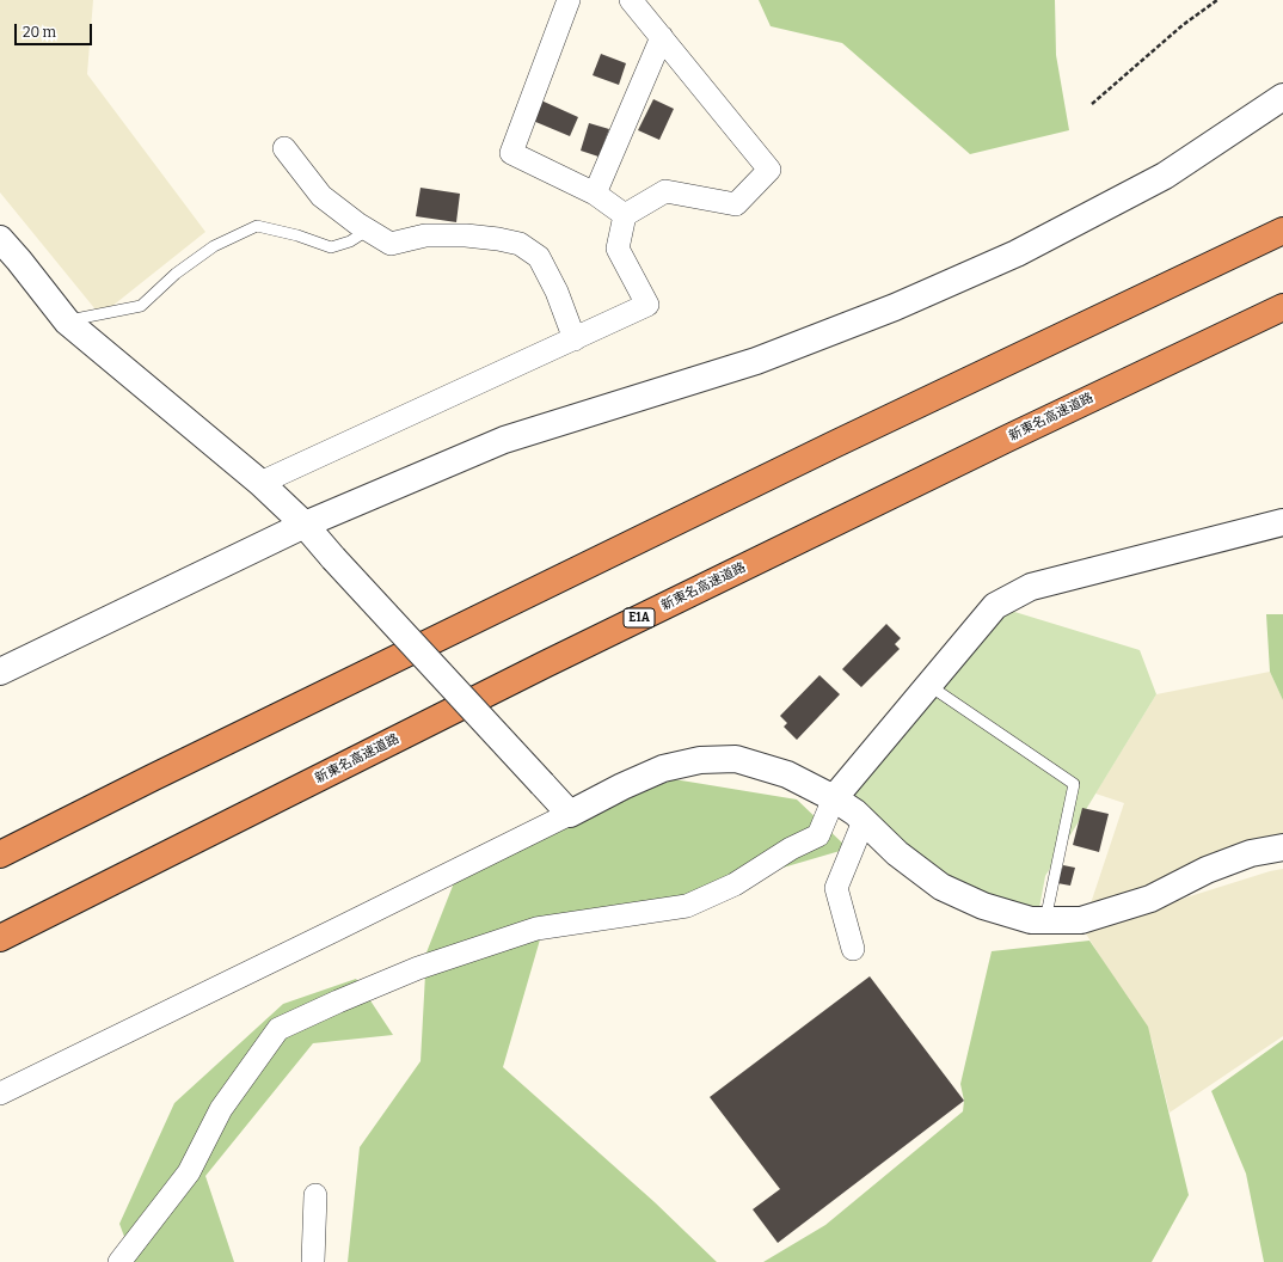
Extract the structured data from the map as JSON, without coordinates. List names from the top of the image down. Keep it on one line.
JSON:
{"streets":{"highway":["新東名高速道路","E1A"]},"scale_bar":"20 m"}
